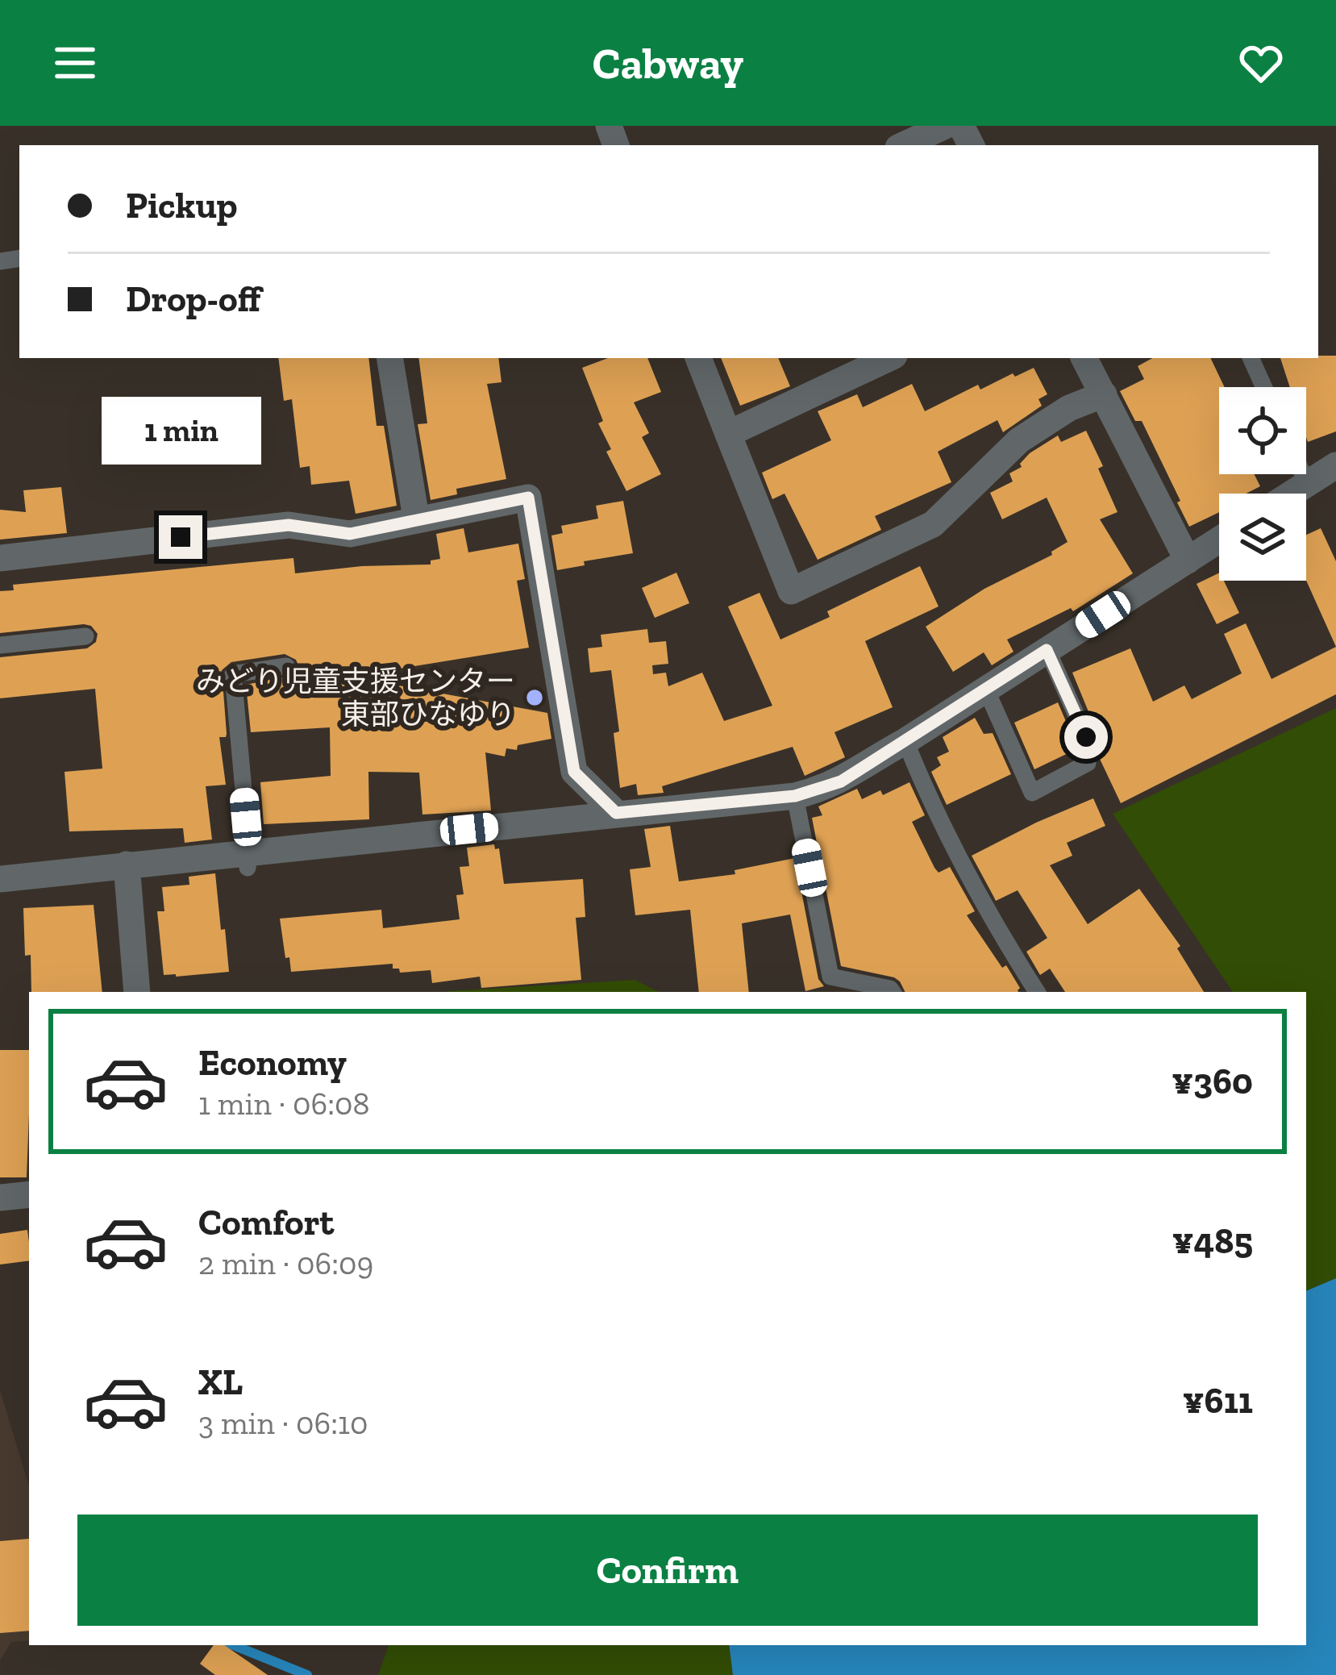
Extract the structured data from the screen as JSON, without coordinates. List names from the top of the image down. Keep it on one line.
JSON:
{"places":["みどり児童支援センター 東部ひなゆり"],"page":{"header":"Cabway","banner":["Pickup","Drop-off"],"bubble":"1 min","list":[{"name":"Economy","note":"1 min · 06:08","value":"¥360"},{"name":"Comfort","note":"2 min · 06:09","value":"¥485"},{"name":"XL","note":"3 min · 06:10","value":"¥611"}],"buttons":"Confirm"}}
